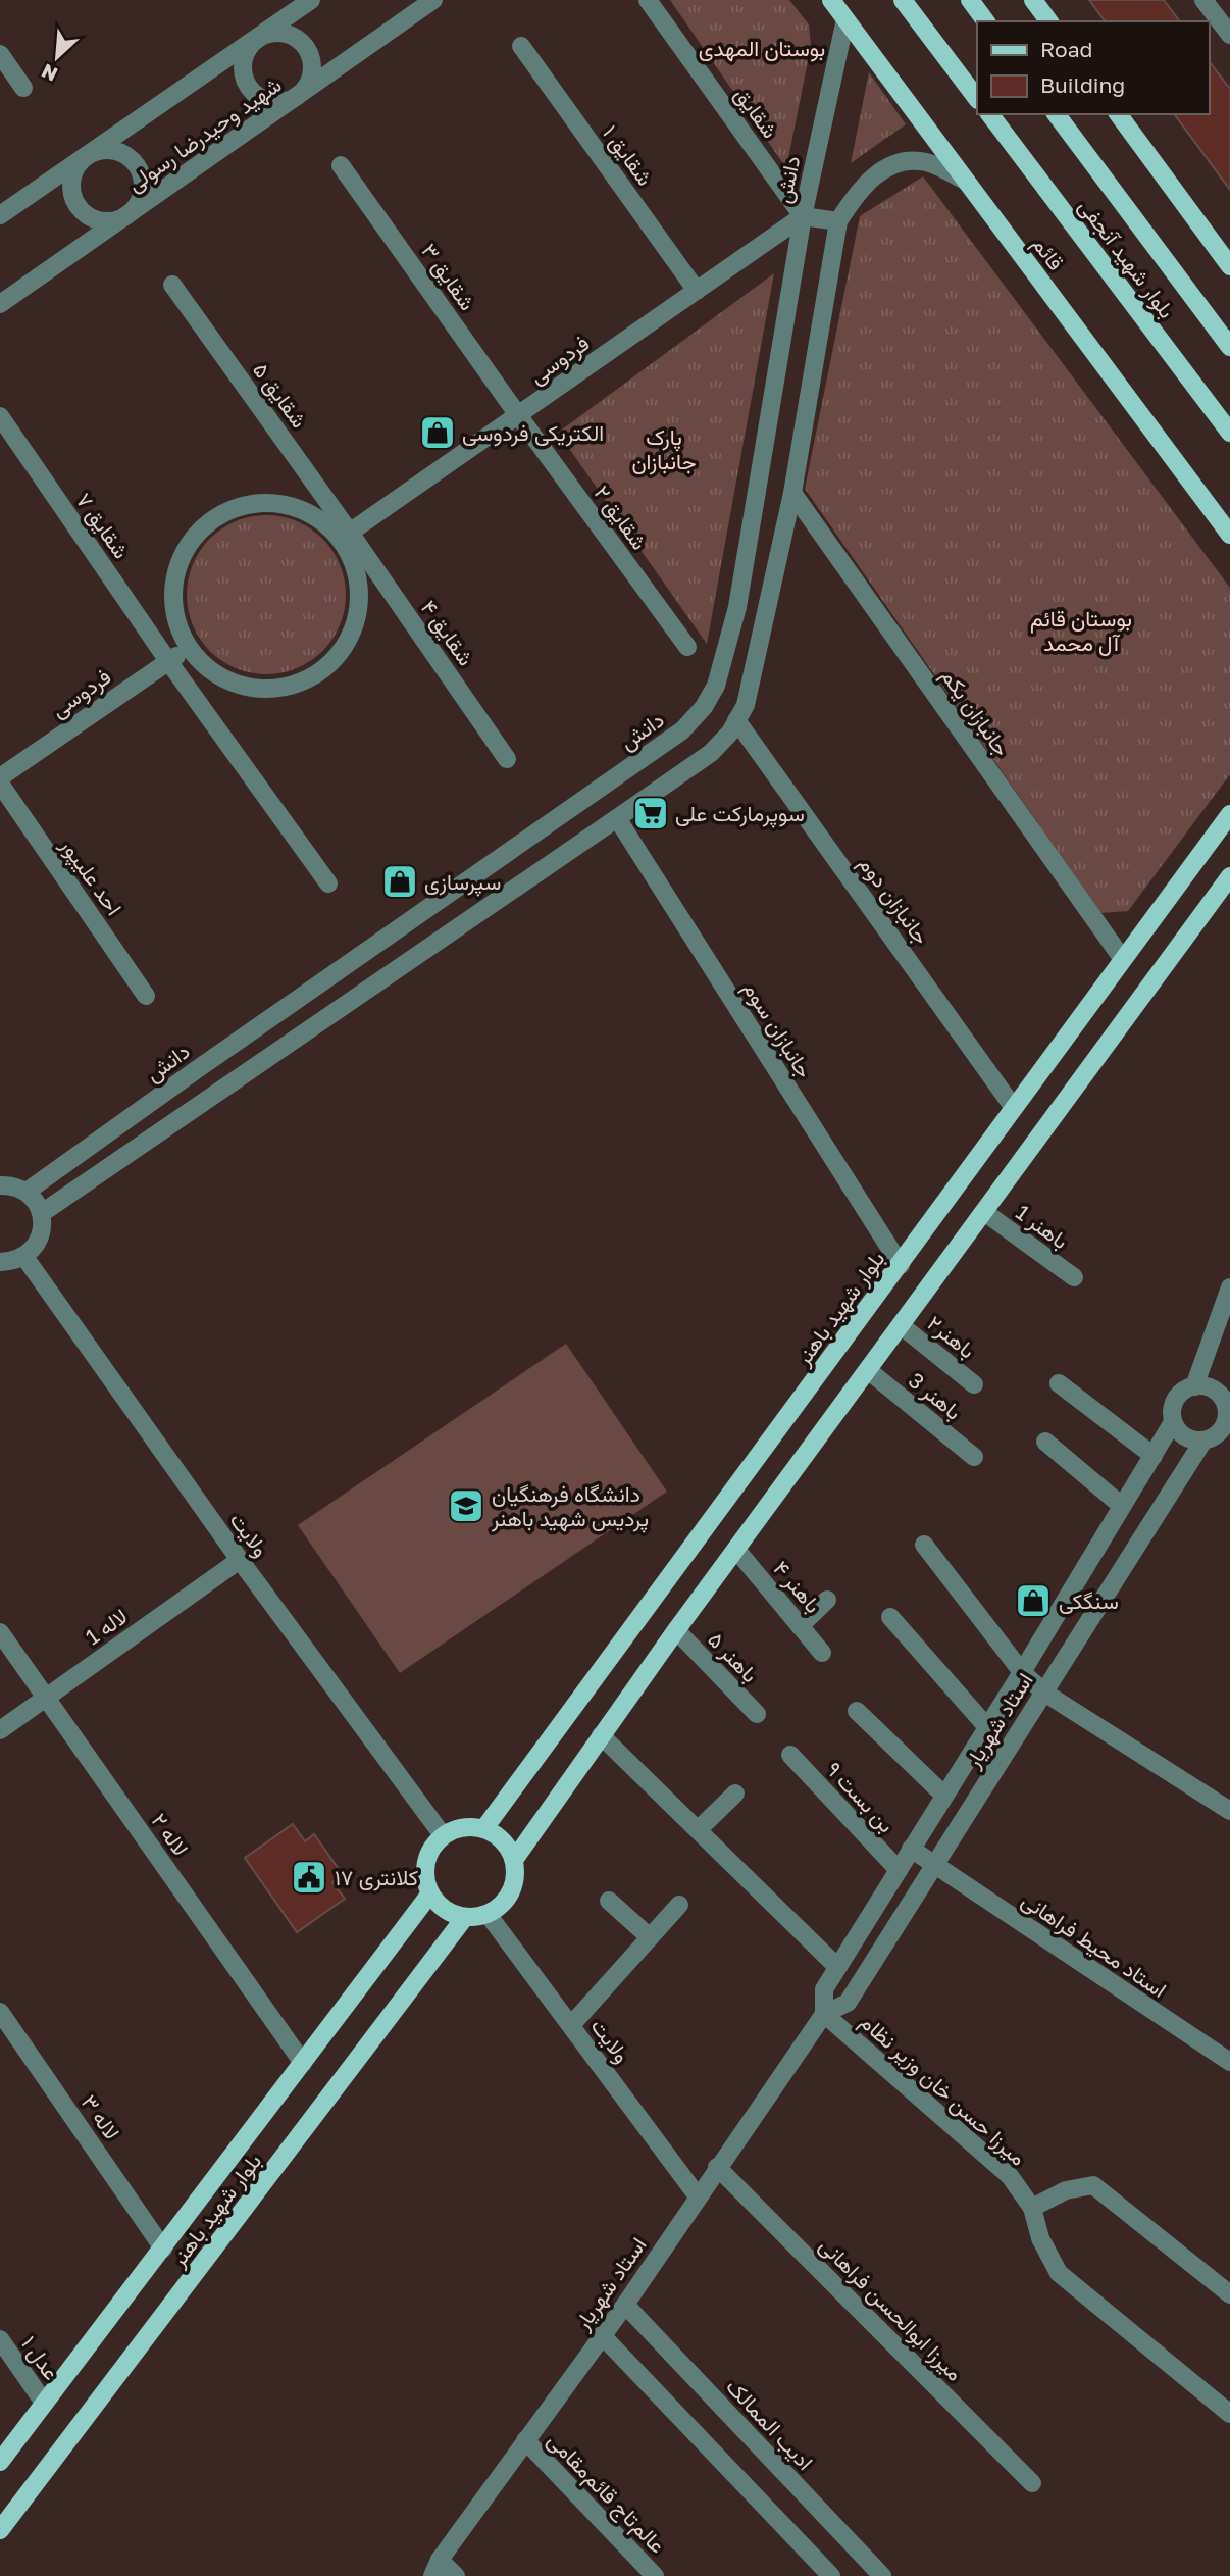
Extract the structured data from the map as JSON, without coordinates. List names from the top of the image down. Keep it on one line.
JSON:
{"streets":{"main road":["قائم","بلوار شهید آنجفی","بلوار شهید باهنر"],"street":["شقایق","شهید وحیدرضا رسولی","شقایق ۱","دانش","شقایق ۳","فردوسی","شقایق ۵","شقایق ۲","شقایق ۷","شقایق ۴","جانبازان یکم","احد علیپور","جانبازان دوم","جانبازان سوم","باهنر 1","باهنر۲","باهنر 3","ولایت","باهنر ۴","لاله 1","باهنر ۵","استاد شهریار","بن بست ۹","لاله ۲","استاد محیط فراهانی","میرزا حسن خان وزیر نظام","لاله ۳","میرزا ابوالحسن فراهانی","عدل ۱","ادیب الممالک","عالم‌تاج قائم‌مقامی"]},"crossings":[["شقایق","دانش"],["شقایق","فردوسی"],["شقایق ۱","فردوسی"],["دانش","قائم"],["دانش","فردوسی"],["شقایق ۳","فردوسی"],["شقایق ۳","شقایق ۲"],["فردوسی","شقایق ۵"],["فردوسی","شقایق ۲"],["فردوسی","شقایق ۷"],["فردوسی","شقایق ۴"],["شقایق ۵","شقایق ۴"],["جانبازان یکم","بلوار شهید باهنر"],["جانبازان دوم","بلوار شهید باهنر"],["جانبازان سوم","بلوار شهید باهنر"],["بلوار شهید باهنر","ولایت"],["بلوار شهید باهنر","لاله ۲"],["بلوار شهید باهنر","لاله ۳"],["بلوار شهید باهنر","عدل ۱"],["ولایت","لاله 1"],["ولایت","استاد شهریار"],["لاله 1","لاله ۲"],["استاد شهریار","بن بست ۹"],["استاد شهریار","استاد محیط فراهانی"],["استاد شهریار","میرزا حسن خان وزیر نظام"],["استاد شهریار","میرزا ابوالحسن فراهانی"],["استاد شهریار","ادیب الممالک"],["استاد شهریار","عالم‌تاج قائم‌مقامی"]],"parks":["بوستان المهدی","پارک جانبازان","بوستان قائم آل محمد"],"places":{"shop":["الکتریکی فردوسی","سپرسازی","سنگکی"],"supermarket":["سوپرمارکت علی"],"school or university":["دانشگاه فرهنگیان پردیس شهید باهنر"],"public building":["کلانتری ۱۷"]},"legend":["Road","Building"],"north":"bottom left"}
